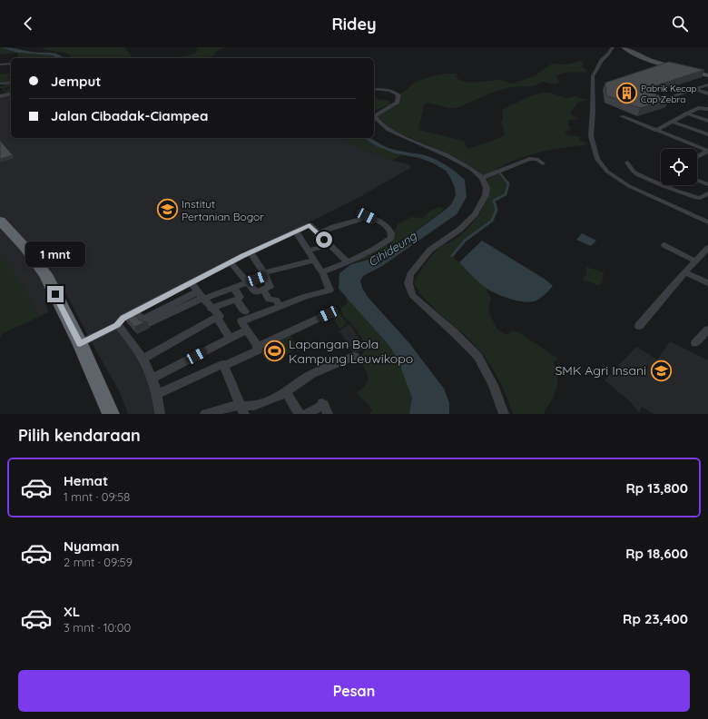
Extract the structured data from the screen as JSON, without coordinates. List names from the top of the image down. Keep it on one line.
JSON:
{"water":["Cihideung"],"places":{"building":["Pabrik Kecap Cap Zebra"],"school or university":["Institut Pertanian Bogor","SMK Agri Insani"],"sports":["Lapangan Bola Kampung Leuwikopo"]},"page":{"header":"Ridey","banner":["Jemput","Jalan Cibadak-Ciampea"],"bubble":"1 mnt","heading":"Pilih kendaraan","list":[{"name":"Hemat","note":"1 mnt · 09:58","value":"Rp 13,800"},{"name":"Nyaman","note":"2 mnt · 09:59","value":"Rp 18,600"},{"name":"XL","note":"3 mnt · 10:00","value":"Rp 23,400"}],"buttons":"Pesan"}}
